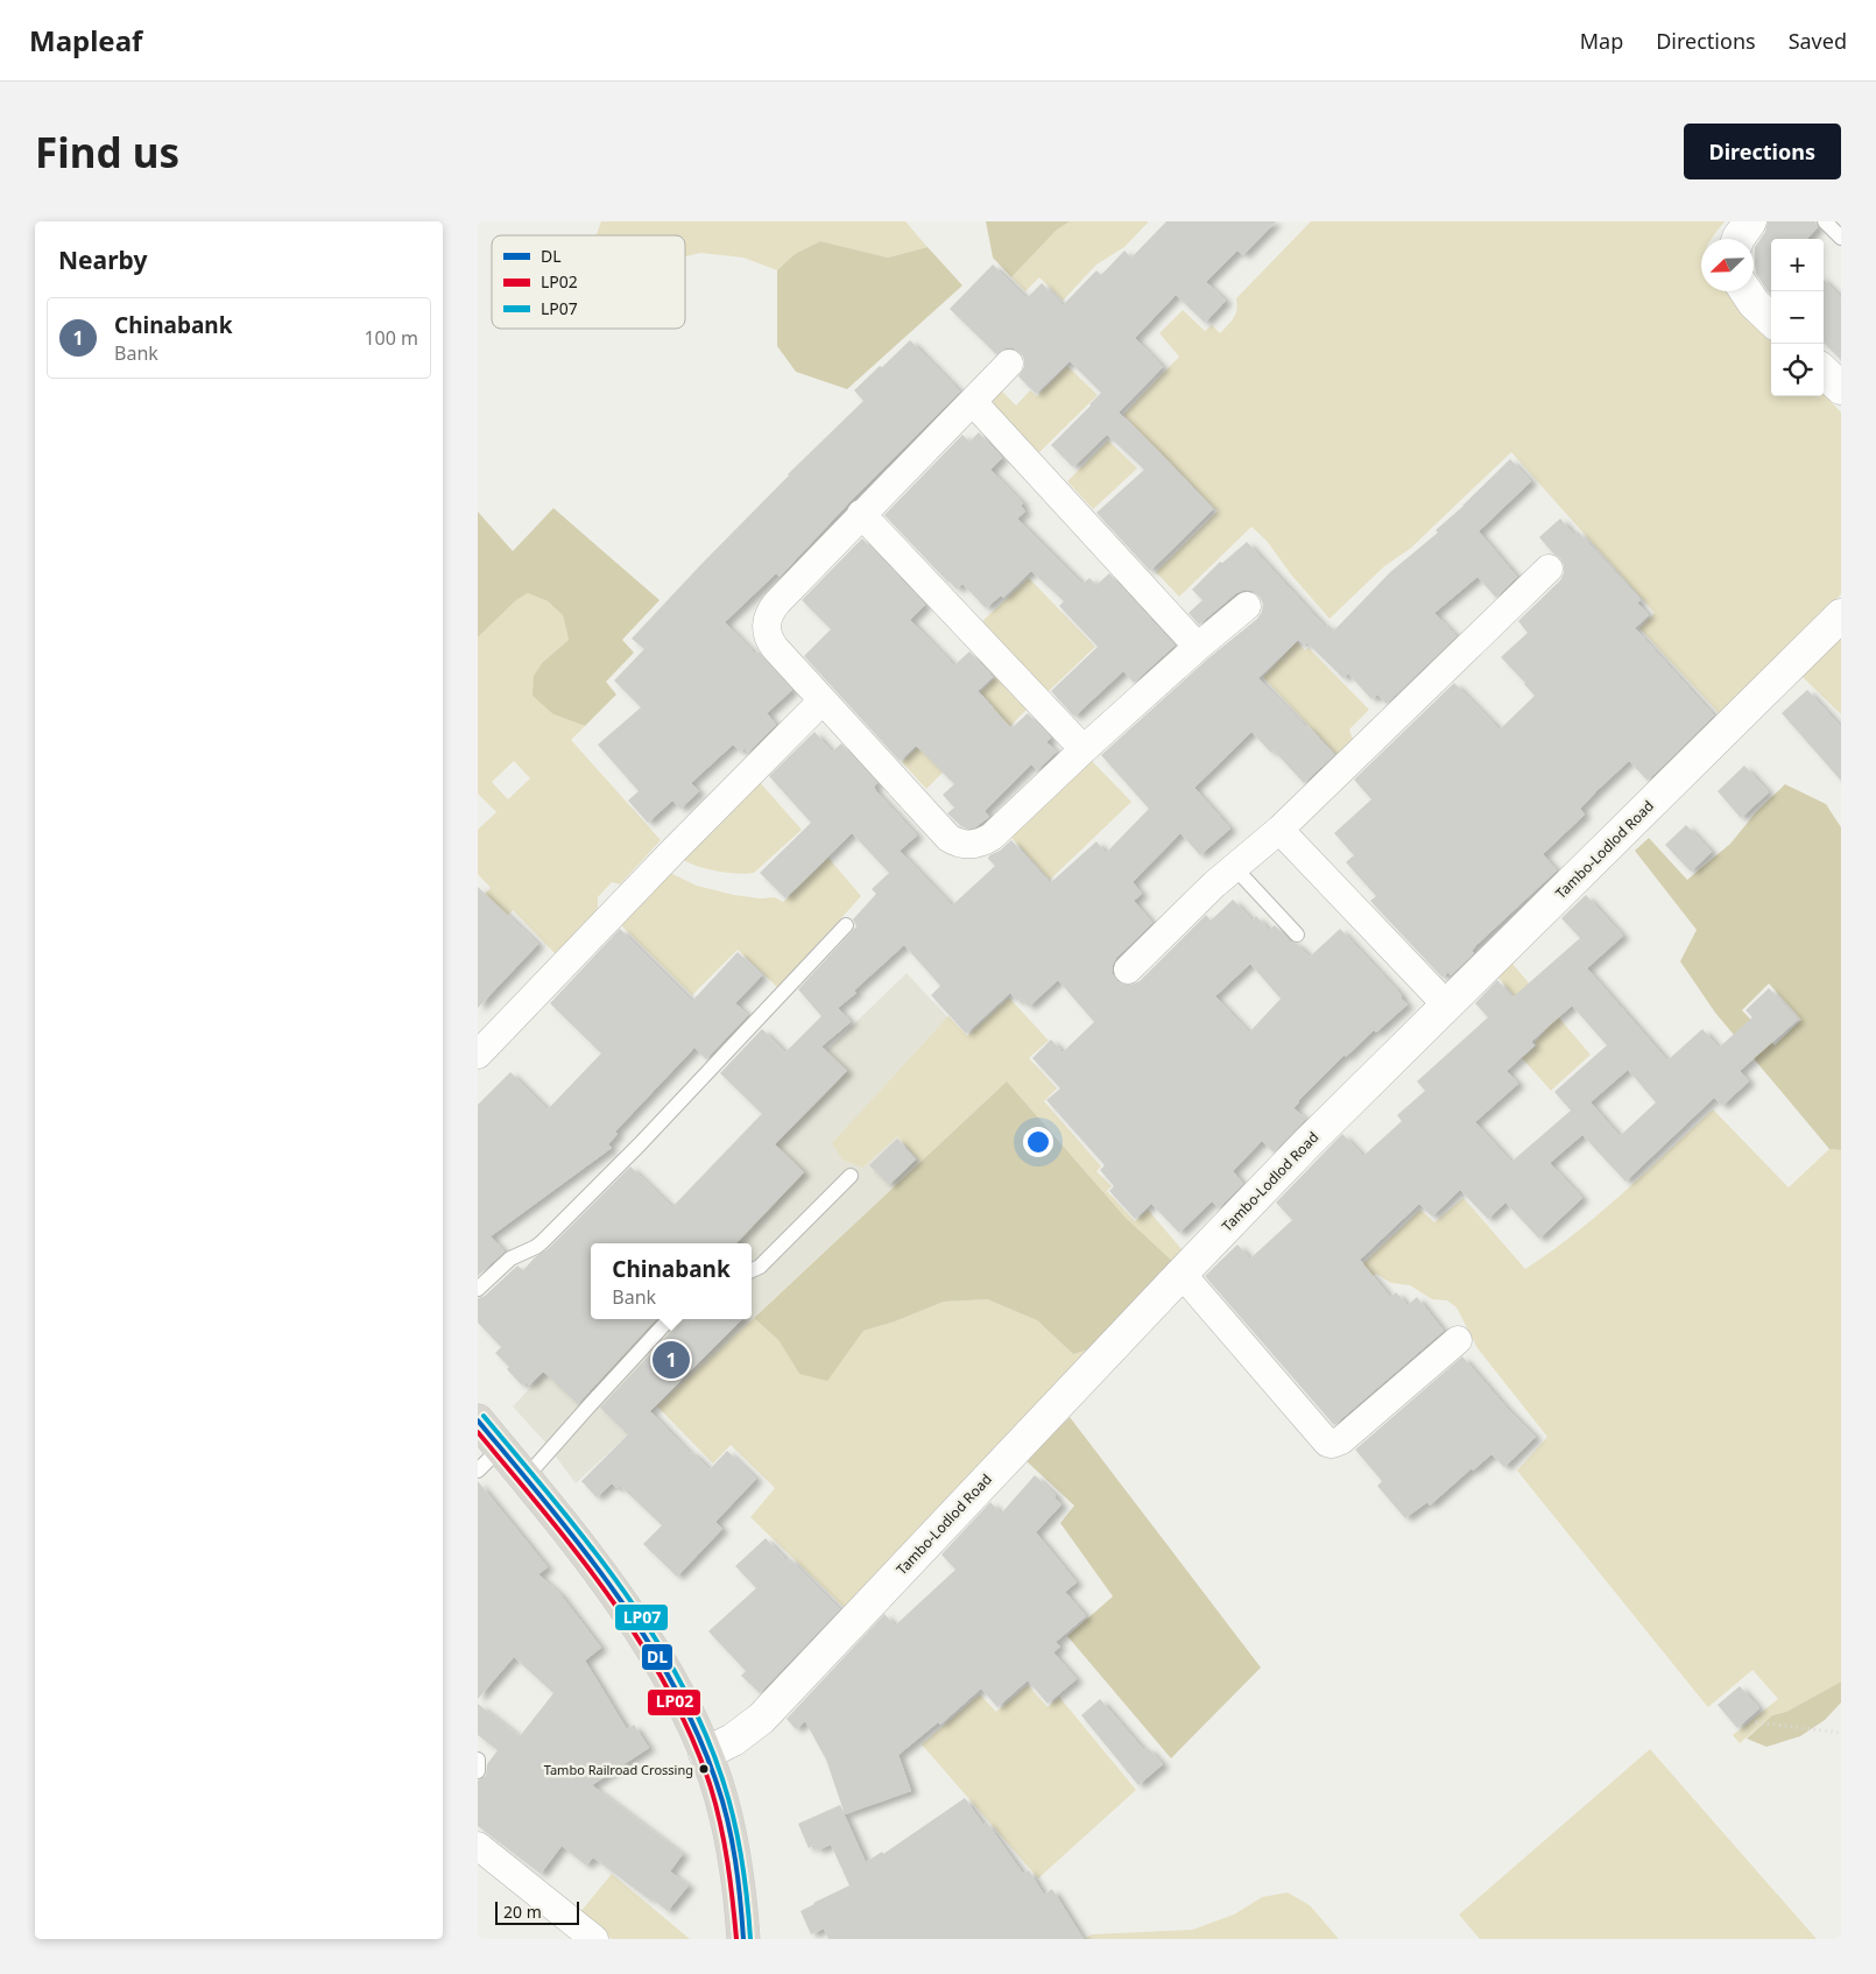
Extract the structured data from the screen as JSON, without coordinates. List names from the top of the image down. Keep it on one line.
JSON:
{"streets":{"street":["Tambo-Lodlod Road"]},"places":["Tambo Railroad Crossing"],"lines":["transit line LP07","transit line DL","transit line LP02"],"legend":["DL","LP02","LP07"],"scale_bar":"20 m","north":"bottom left","page":{"header":"Mapleaf","nav":["Map","Directions","Saved"],"buttons":"Directions","title":"Find us","heading":"Nearby","map_buttons":["+","−"],"list":[{"mark":"1","name":"Chinabank","note":"Bank","value":"100 m"}],"popup":["Chinabank","Bank"],"pins":"1","scale":"20 m"}}
